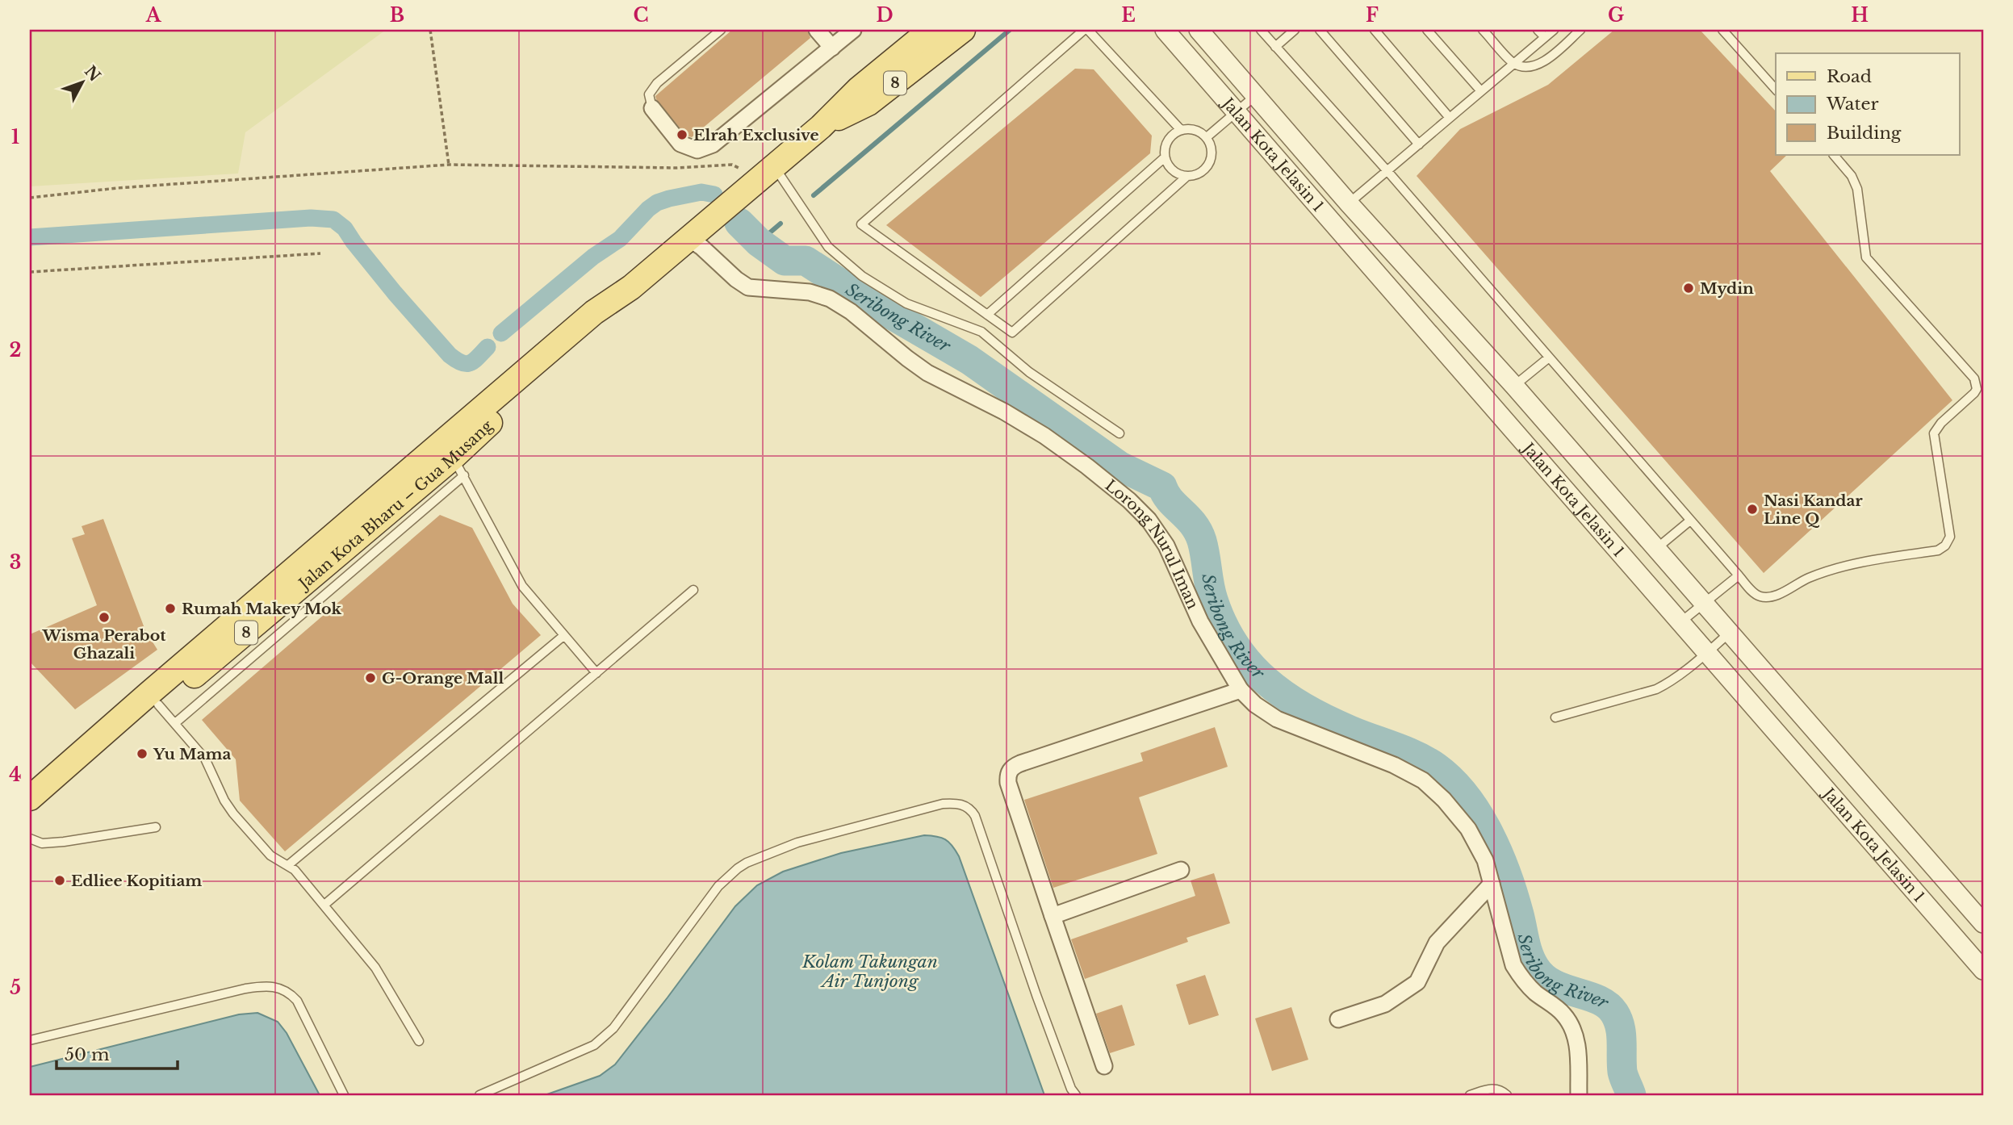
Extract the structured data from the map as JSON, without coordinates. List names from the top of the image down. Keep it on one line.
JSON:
{"streets":{"main road":["8","Jalan Kota Bharu – Gua Musang"],"street":["Jalan Kota Jelasin 1","Lorong Nurul Iman"]},"crossings":[["Jalan Kota Bharu – Gua Musang","Lorong Nurul Iman"]],"water":["Seribong River","Kolam Takungan Air Tunjong"],"places":["Elrah Exclusive","Mydin","Nasi Kandar Line Q","Rumah Makey Mok","Wisma Perabot Ghazali","G-Orange Mall","Yu Mama","Edliee Kopitiam"],"legend":["Road","Water","Building"],"scale_bar":"50 m","north":"top right","grid":{"columns":["A","B","C","D","E","F","G","H"],"rows":["1","2","3","4","5"]}}
